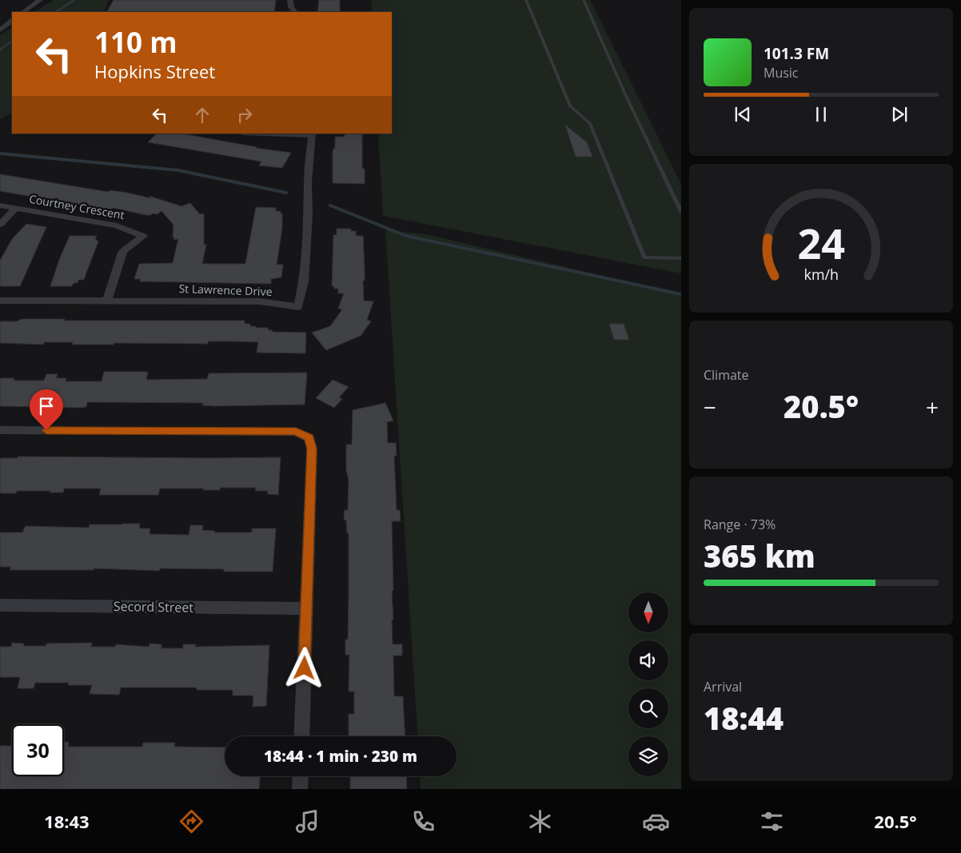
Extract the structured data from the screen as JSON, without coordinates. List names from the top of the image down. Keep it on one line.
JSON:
{"streets":{"street":["Courtney Crescent","St Lawrence Drive","Secord Street"]},"crossings":[["Courtney Crescent","St Lawrence Drive"]],"north":"bottom","page":{"turn":["110 m","Hopkins Street"],"song":["101.3 FM","Music"],"tile":["Climate",["Range · 73%","365 km"],["Arrival","18:44"]],"heat":["−","20.5°","+"],"limit":"30","trip":"18:44 · 1 min · 230 m","tabs":["18:43","20.5°"],"gauge":["24","km/h"]}}
